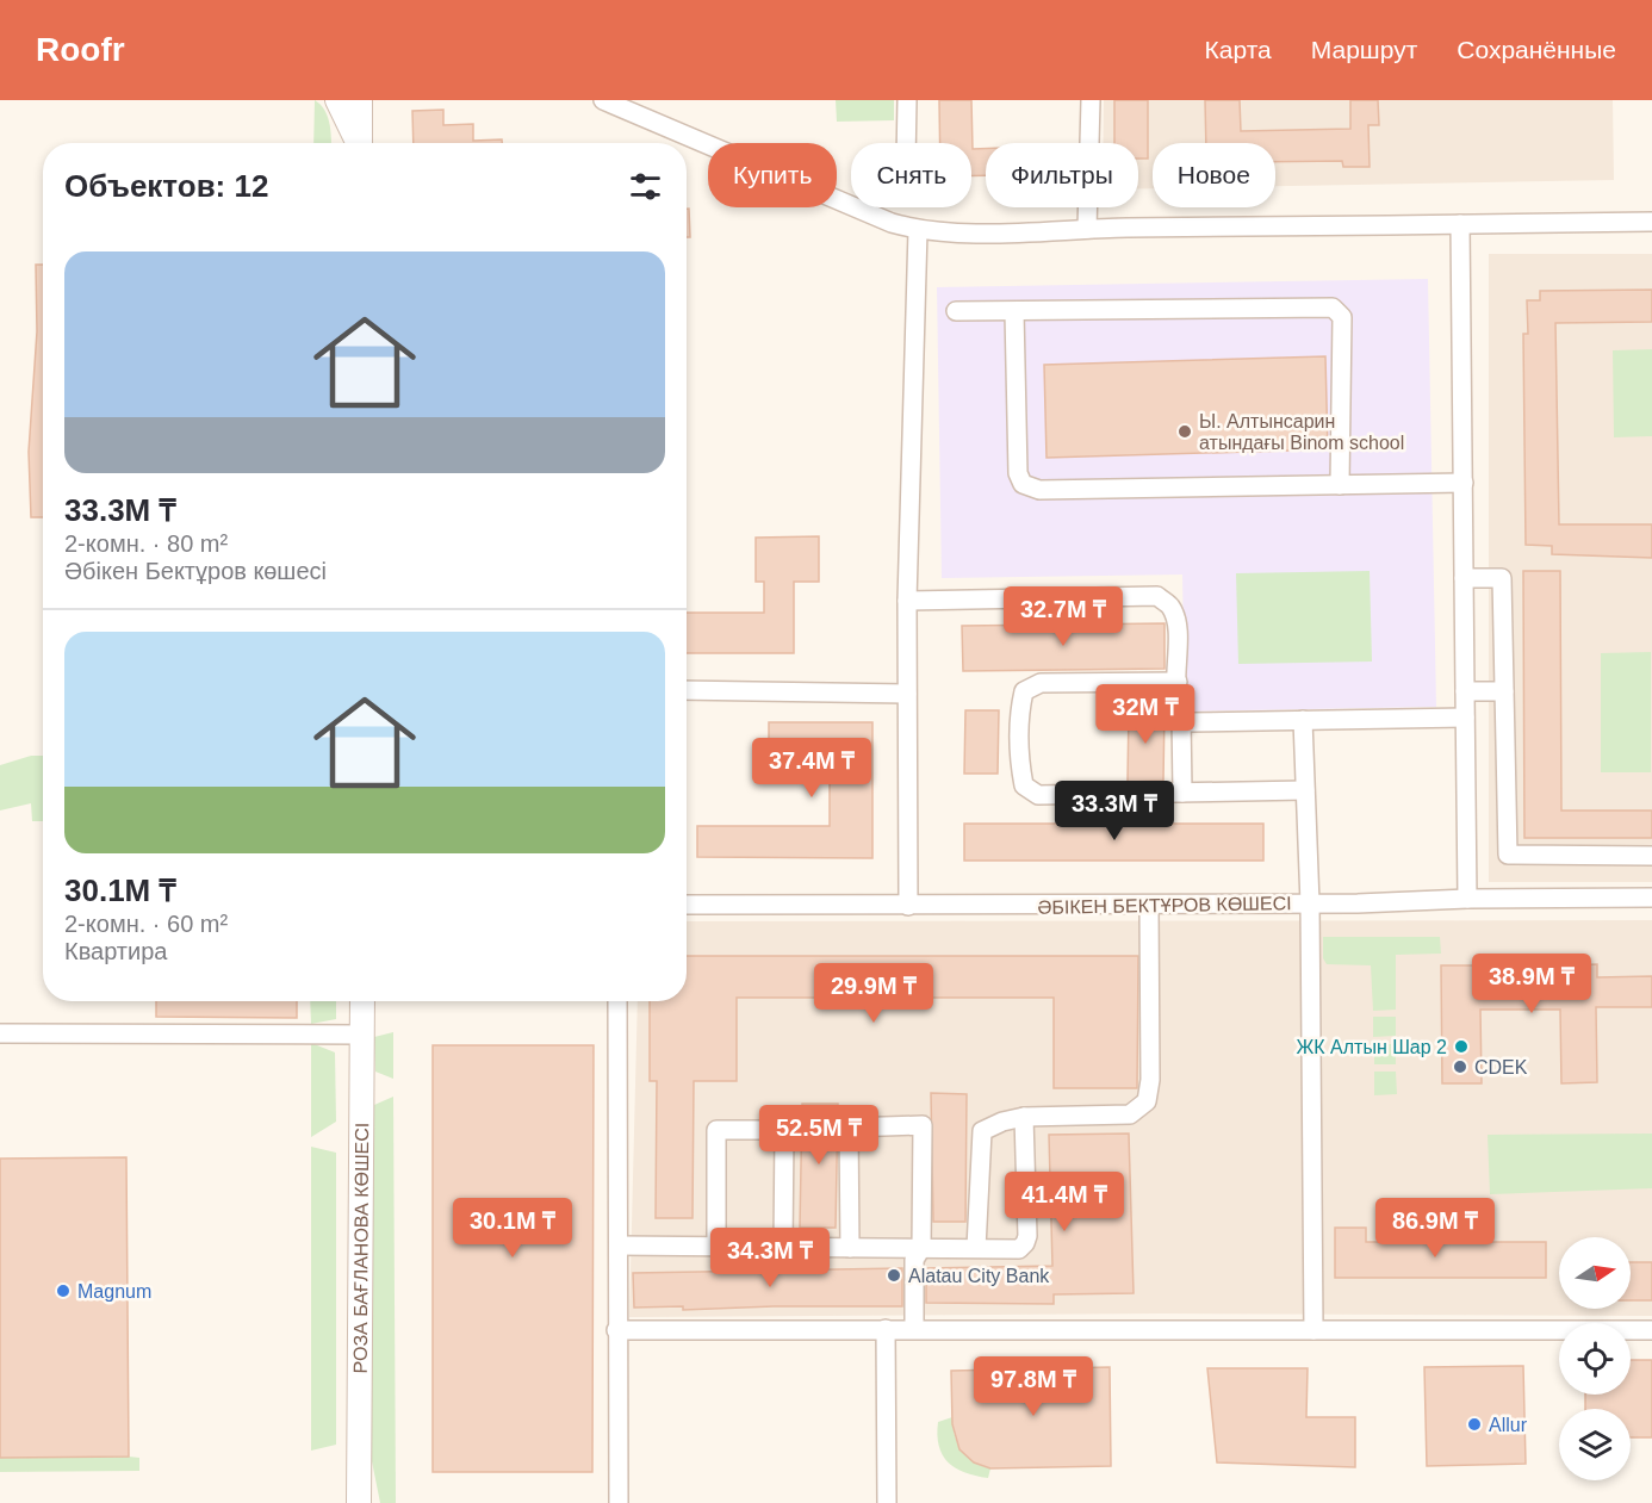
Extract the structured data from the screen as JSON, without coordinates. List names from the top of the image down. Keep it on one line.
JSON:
{"streets":{"street":["ӘБІКЕН БЕКТҰРОВ КӨШЕСІ","РОЗА БАҒЛАНОВА КӨШЕСІ"]},"places":["Ы. Алтынсарин атындағы Binom school","ЖК Алтын Шар 2","CDEK","Alatau City Bank","Magnum","Allur"],"north":"right","page":{"header":"Roofr","nav":["Карта","Маршрут","Сохранённые"],"chip":["Купить","Снять","Фильтры","Новое"],"heading":"Объектов: 12","list":[{"name":"33.3M ₸","note":"2-комн. · 80 m² · Әбікен Бектұров көшесі"},{"name":"30.1M ₸","note":"2-комн. · 60 m² · Квартира"}],"price":["32.7M ₸","32M ₸","37.4M ₸","33.3M ₸","38.9M ₸","29.9M ₸","52.5M ₸","41.4M ₸","30.1M ₸","86.9M ₸","34.3M ₸","97.8M ₸"]}}
